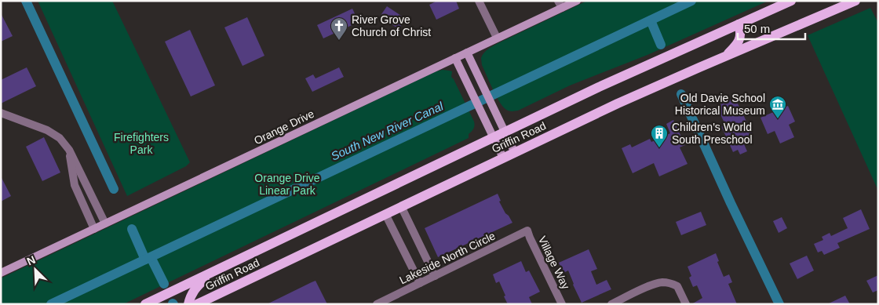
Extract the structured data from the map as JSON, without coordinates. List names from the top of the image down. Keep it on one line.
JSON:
{"streets":{"main road":["Griffin Road"],"street":["Orange Drive","Lakeside North Circle","Village Way"]},"crossings":[["Lakeside North Circle","Village Way"]],"water":["South New River Canal"],"parks":["Firefighters Park","Orange Drive Linear Park"],"places":{"church":["River Grove Church of Christ"],"museum":["Old Davie School Historical Museum"],"building":["Children's World South Preschool"]},"scale_bar":"50 m","north":"top left"}
